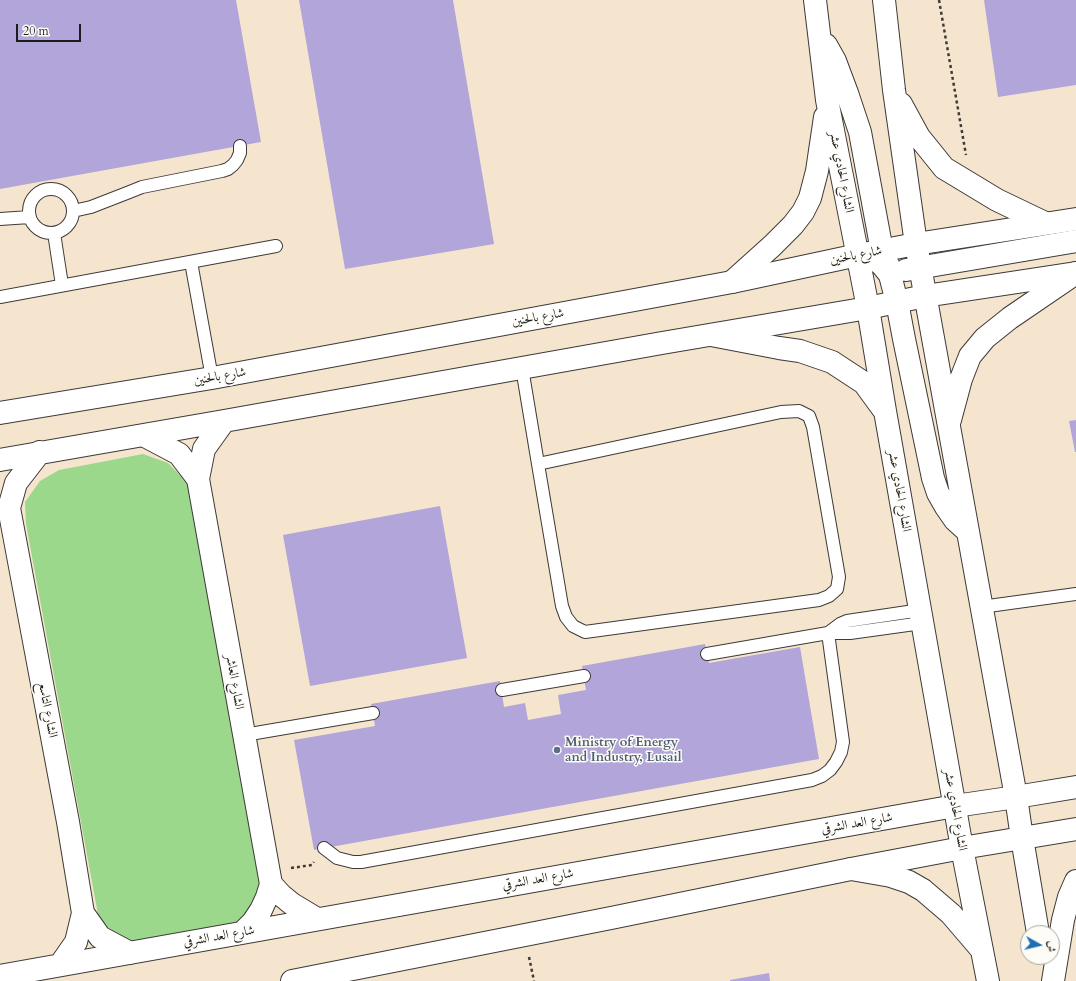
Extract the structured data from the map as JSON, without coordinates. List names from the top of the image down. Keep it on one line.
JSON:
{"streets":{"street":["الشارع الحادي عشر","شارع بالحنين","الشارع العاشر","الشارع التاسع","شارع العد الشرقي"]},"crossings":[["الشارع الحادي عشر","شارع بالحنين"],["الشارع الحادي عشر","شارع العد الشرقي"],["الشارع العاشر","شارع العد الشرقي"],["الشارع التاسع","شارع العد الشرقي"]],"places":["Ministry of Energy and Industry, Lusail"],"scale_bar":"20 m","north":"right"}
